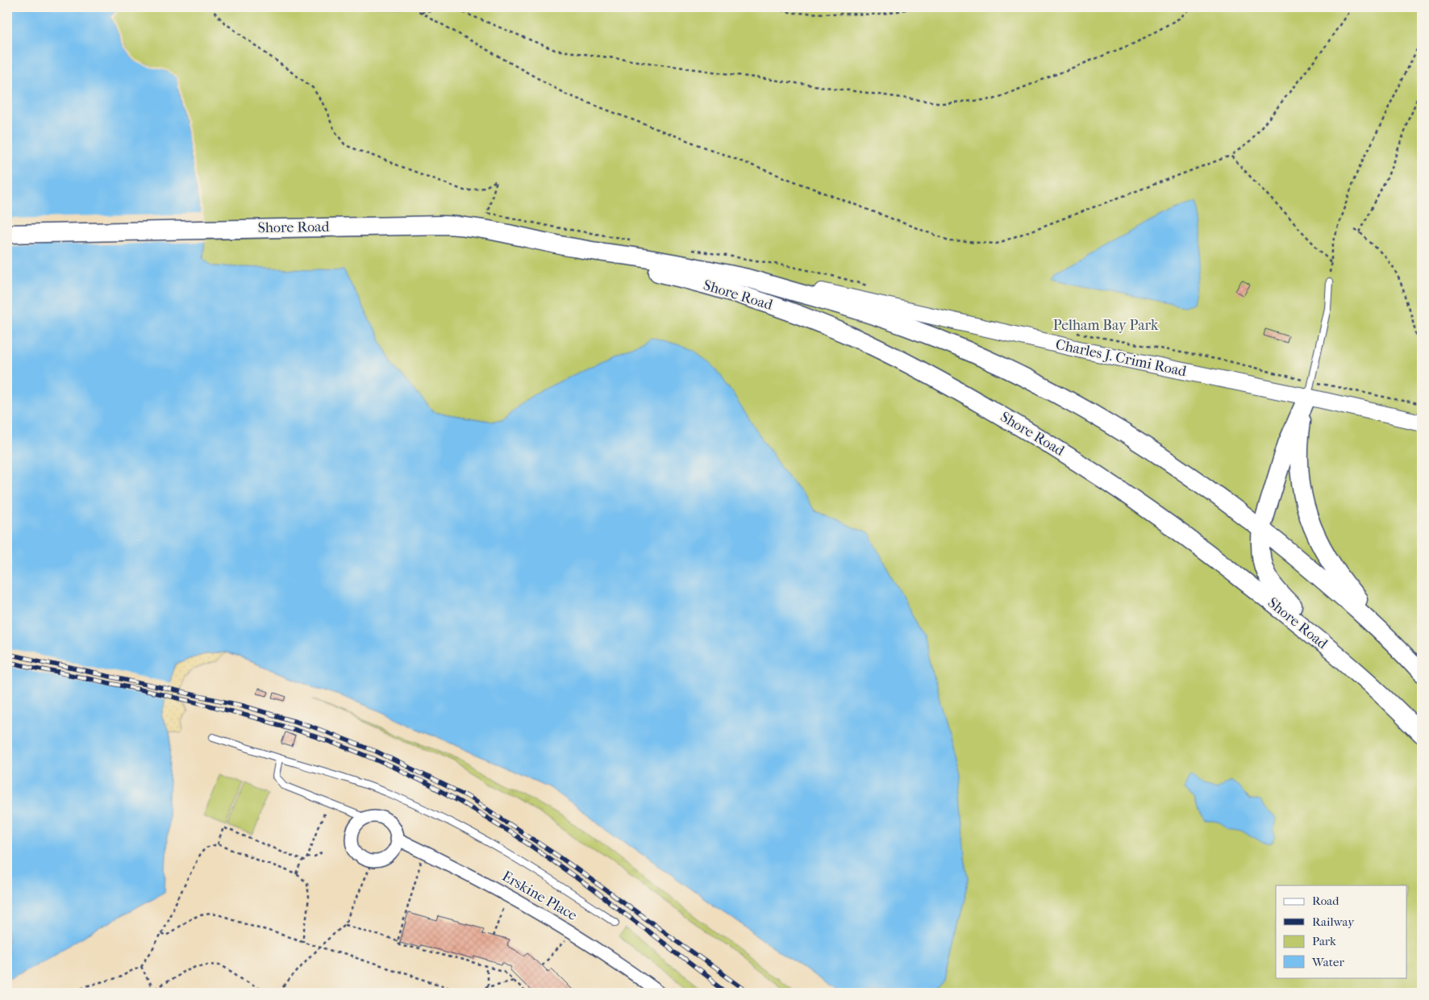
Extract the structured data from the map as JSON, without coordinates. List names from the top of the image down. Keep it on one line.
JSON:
{"streets":{"main road":["Shore Road","Charles J. Crimi Road"],"street":["Erskine Place"]},"crossings":[["Shore Road","Charles J. Crimi Road"]],"parks":["Pelham Bay Park"],"legend":["Road","Railway","Park","Water"]}
